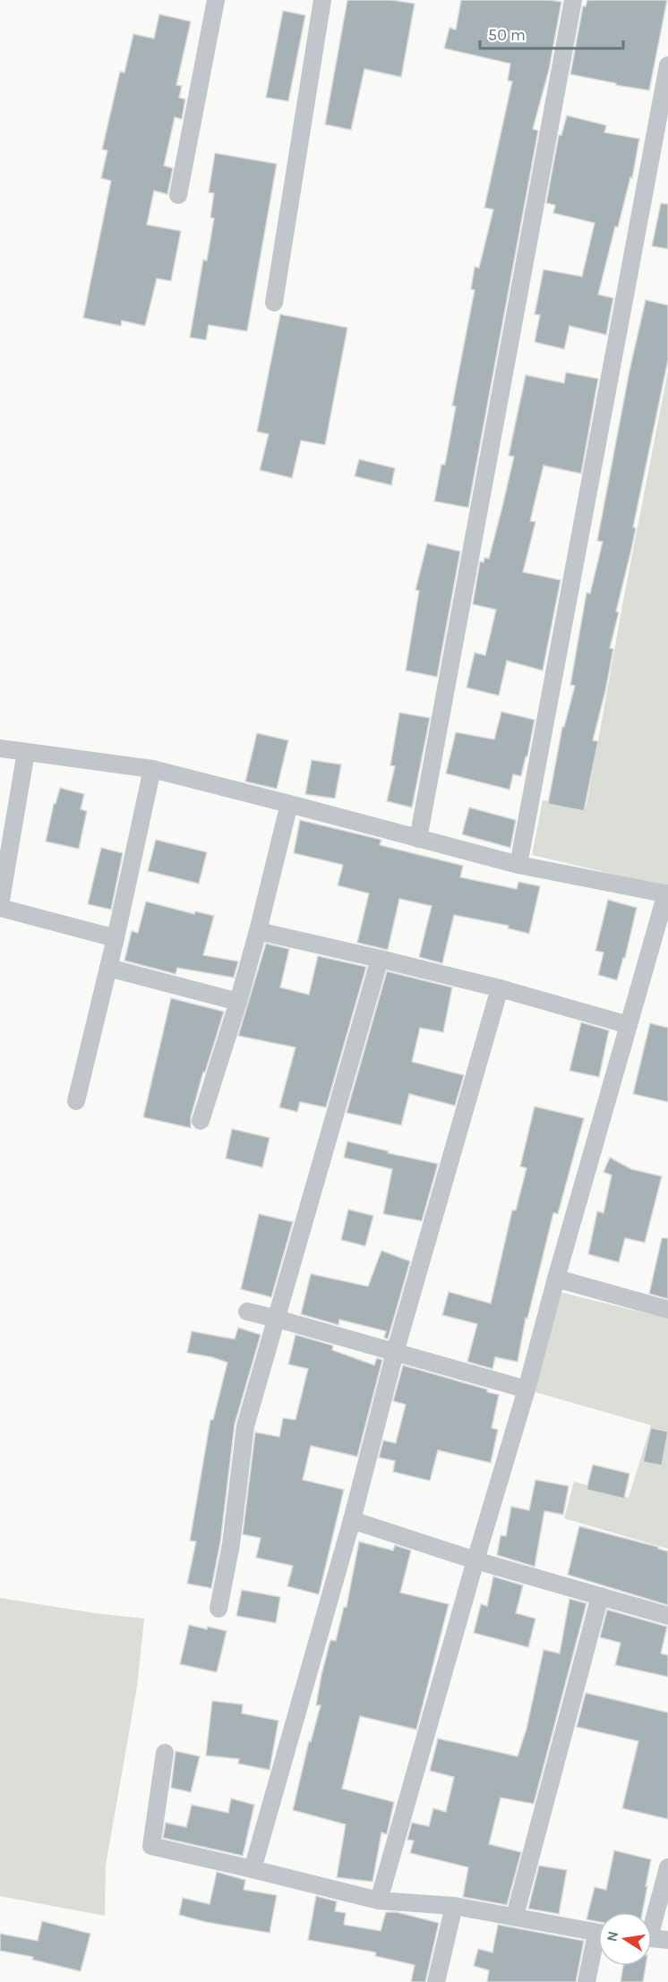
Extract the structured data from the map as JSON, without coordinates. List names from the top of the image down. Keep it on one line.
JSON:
{"scale_bar":"50 m","north":"left"}
